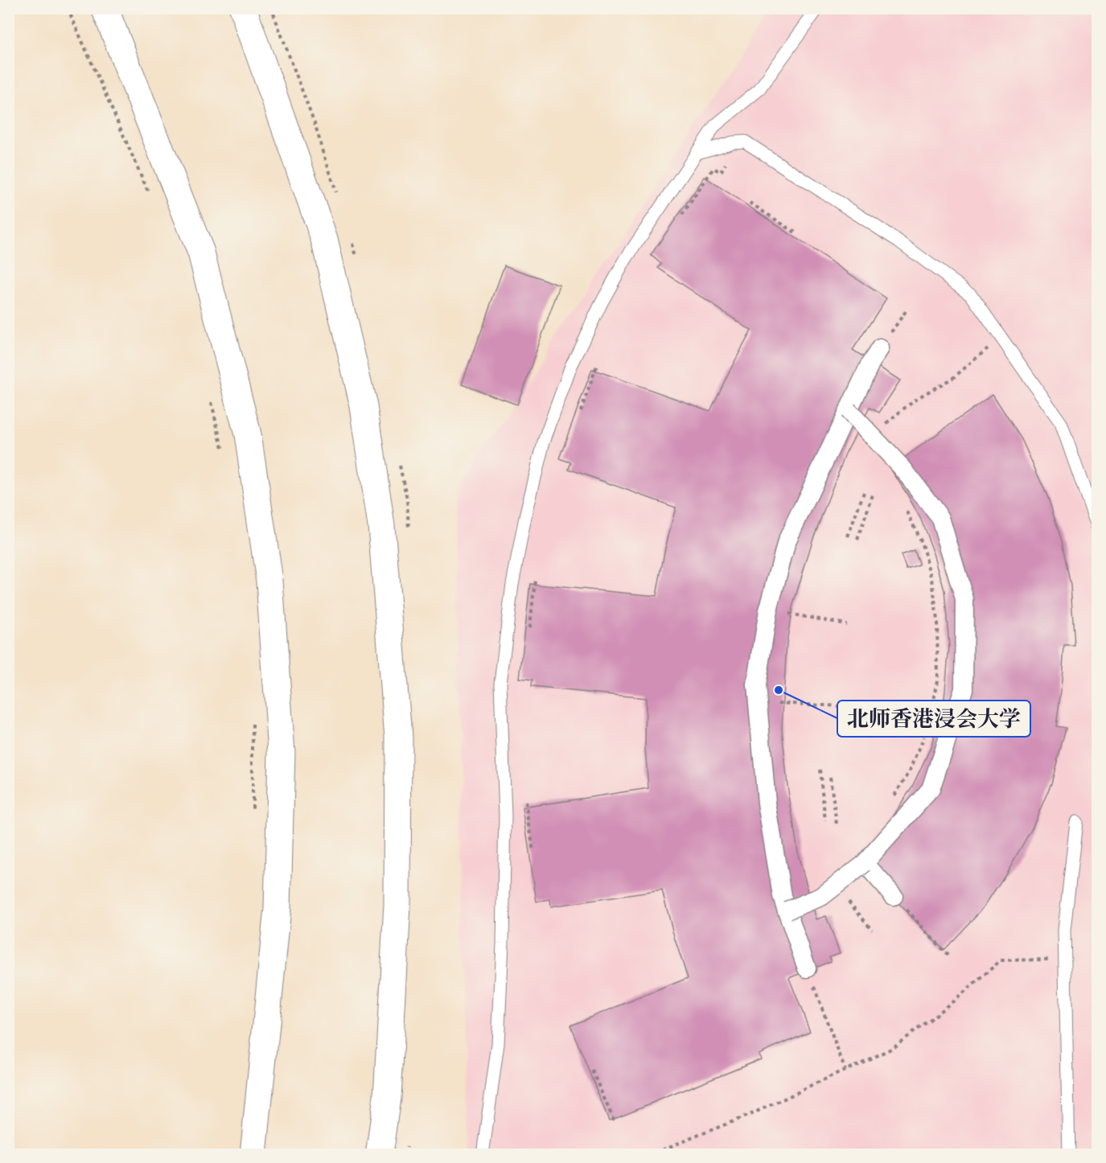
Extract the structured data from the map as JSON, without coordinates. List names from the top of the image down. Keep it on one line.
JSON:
{"places":["北师香港浸会大学"]}
